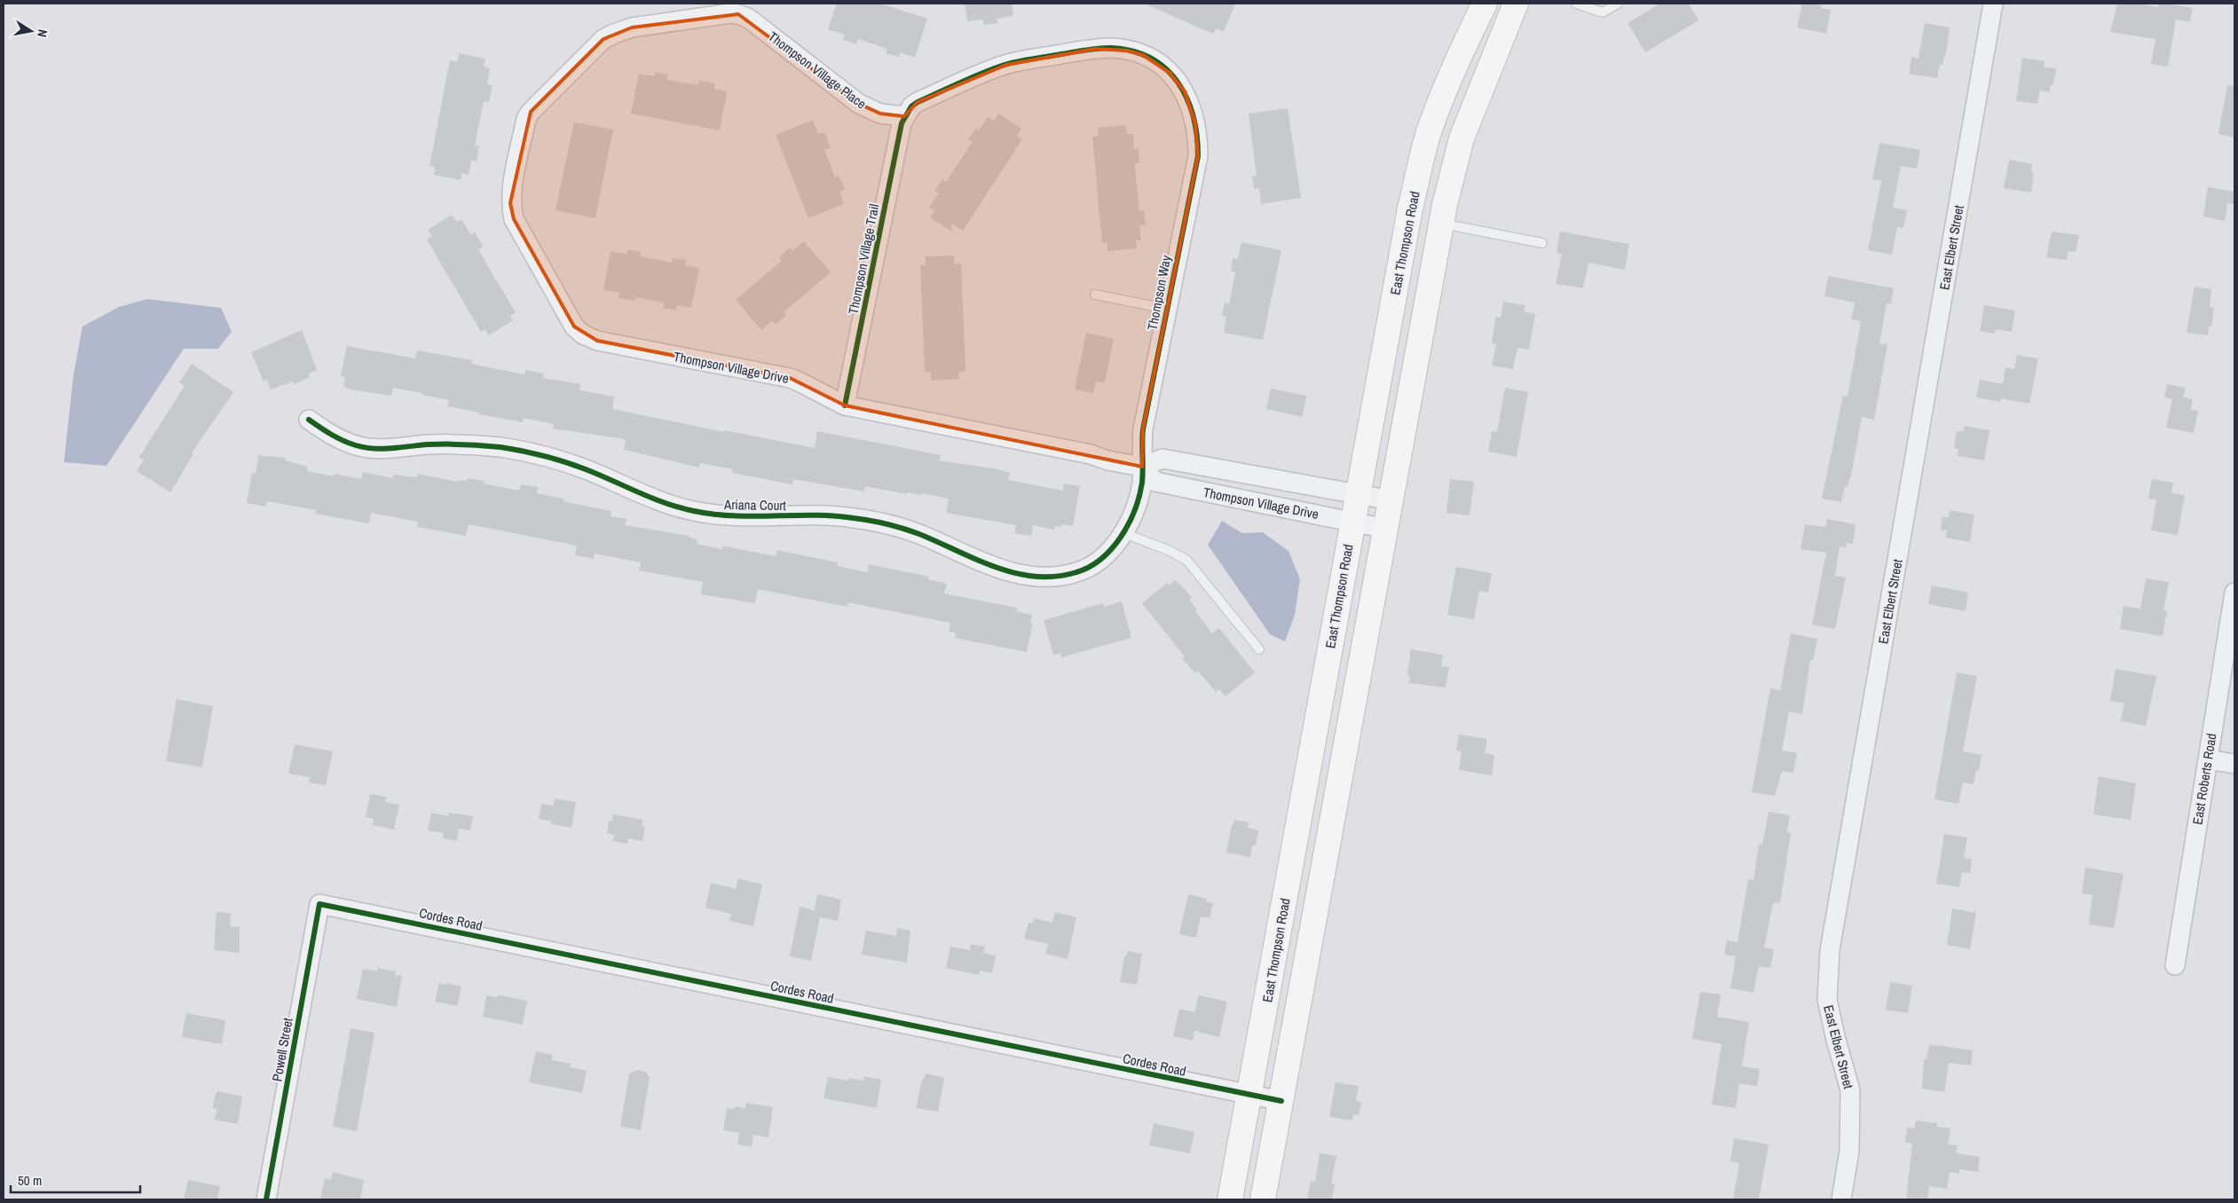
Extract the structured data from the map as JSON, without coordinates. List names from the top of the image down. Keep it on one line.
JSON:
{"streets":{"main road":["East Thompson Road"],"street":["Thompson Village Place","East Elbert Street","Thompson Village Trail","Thompson Way","Thompson Village Drive","Ariana Court","East Roberts Road","Cordes Road","Powell Street"]},"crossings":[["Thompson Village Place","Thompson Village Trail"],["Thompson Village Place","Thompson Way"],["Thompson Village Place","Thompson Village Drive"],["East Thompson Road","Thompson Village Drive"],["East Thompson Road","Cordes Road"],["Thompson Village Trail","Thompson Way"],["Thompson Village Trail","Thompson Village Drive"],["Thompson Way","Thompson Village Drive"],["Thompson Way","Ariana Court"],["Thompson Village Drive","Ariana Court"],["Cordes Road","Powell Street"]],"scale_bar":"50 m","north":"right"}
